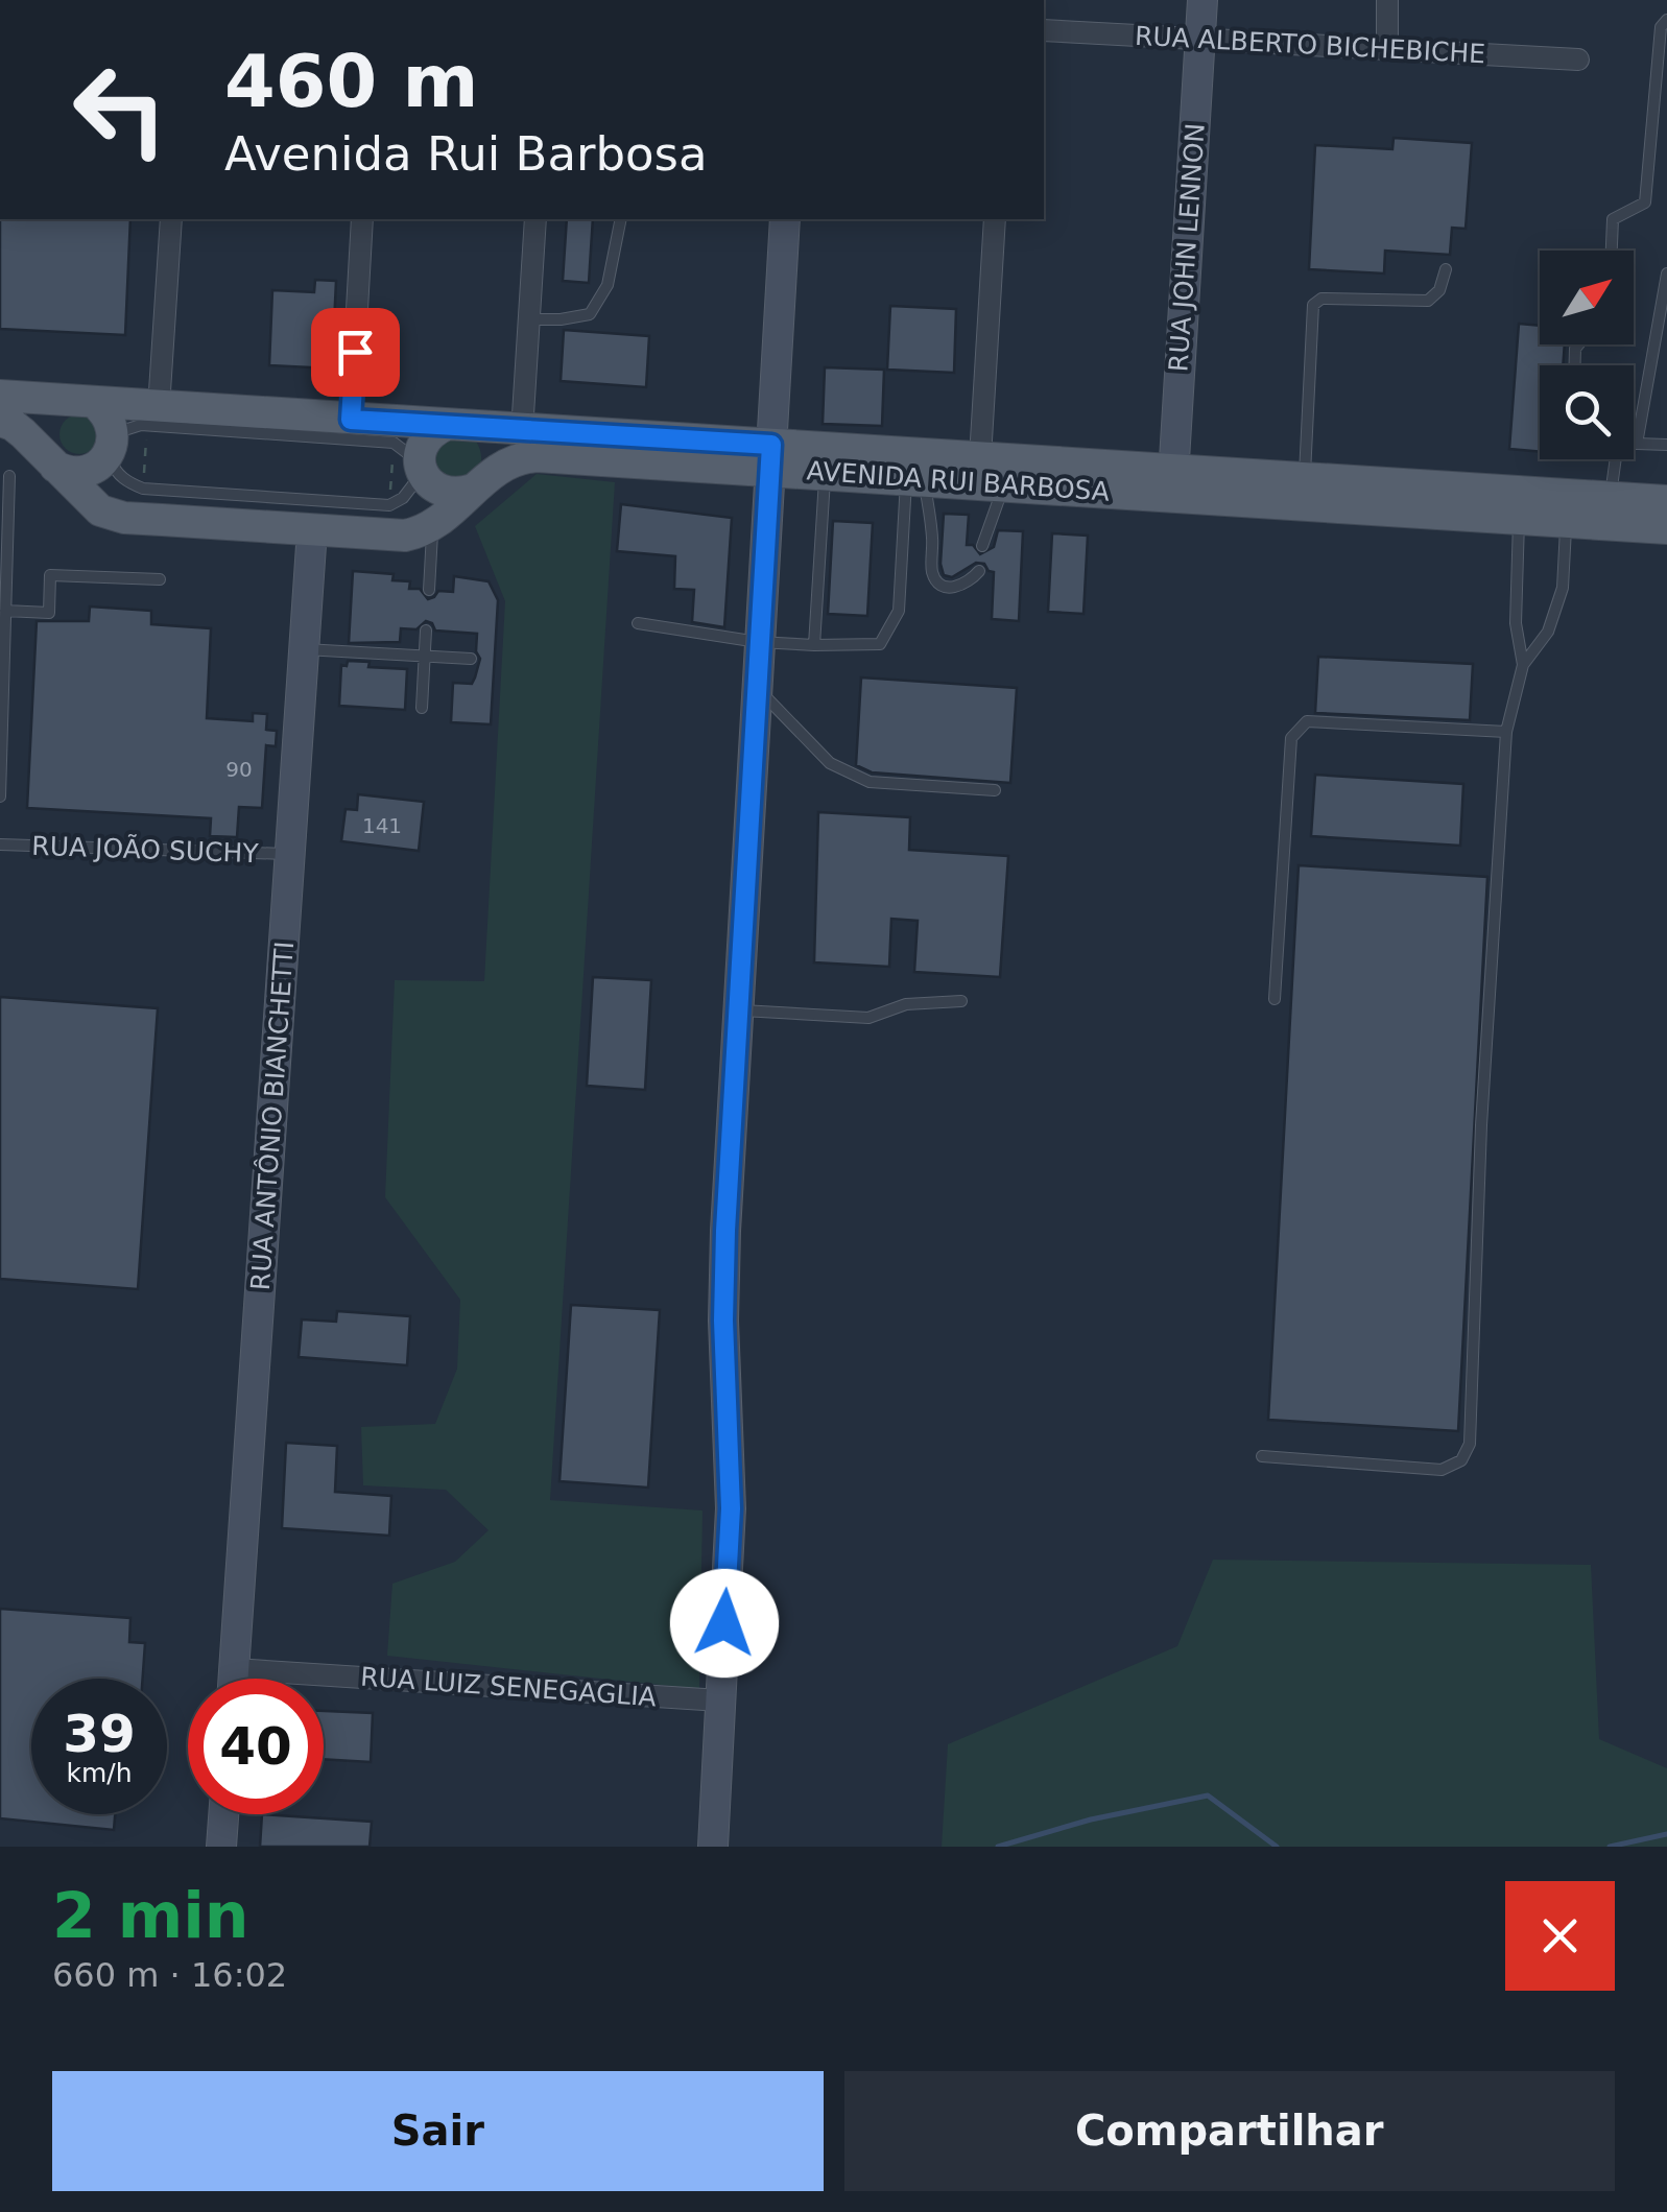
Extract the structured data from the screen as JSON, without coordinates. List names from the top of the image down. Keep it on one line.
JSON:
{"streets":{"main road":["AVENIDA RUI BARBOSA"],"street":["RUA ALBERTO BICHEBICHE","RUA JOHN LENNON","RUA ANTÔNIO BIANCHETTI","RUA LUIZ SENEGAGLIA"],"lane":["RUA JOÃO SUCHY"]},"crossings":[["RUA ALBERTO BICHEBICHE","RUA JOHN LENNON"],["RUA JOHN LENNON","AVENIDA RUI BARBOSA"],["RUA JOÃO SUCHY","RUA ANTÔNIO BIANCHETTI"],["RUA ANTÔNIO BIANCHETTI","RUA LUIZ SENEGAGLIA"]],"house_numbers":["90","141"],"north":"top right","page":{"turn":["460 m","Avenida Rui Barbosa"],"speed":"39 km/h","limit":"40","heading":["2 min","660 m · 16:02"],"buttons":["Sair","Compartilhar"]}}
